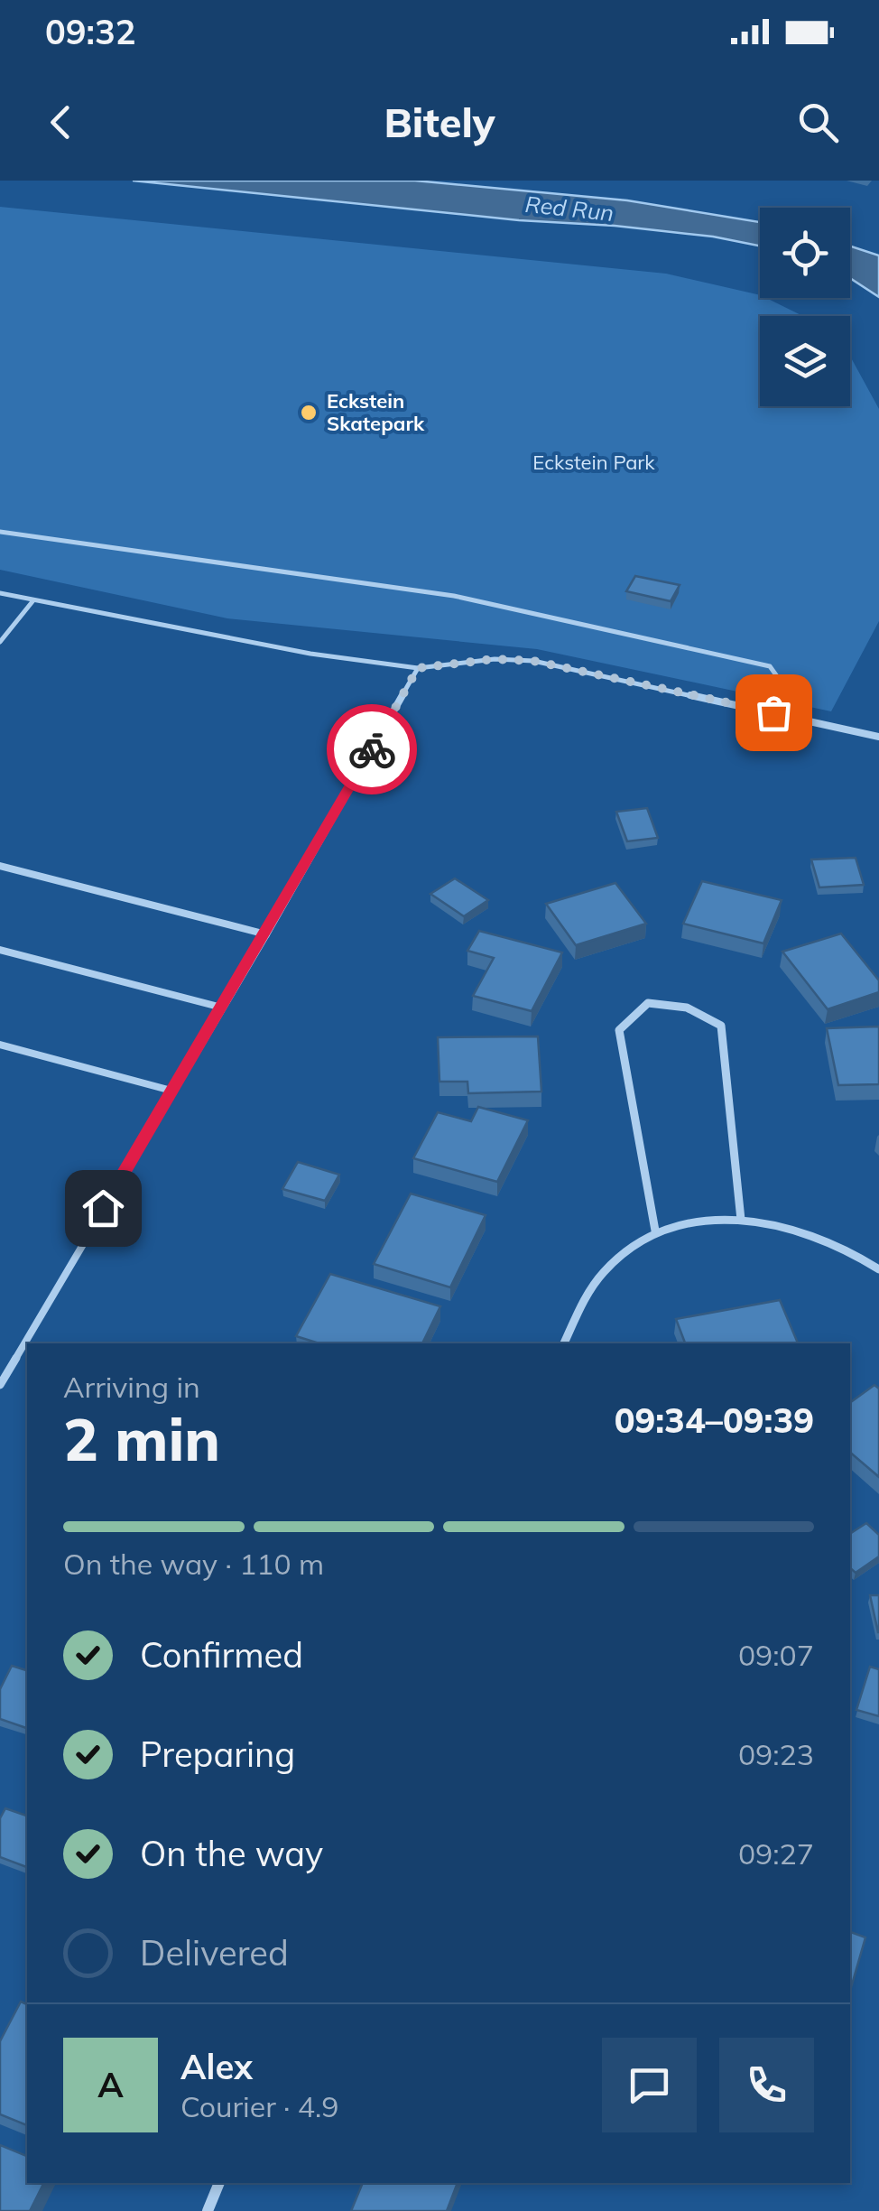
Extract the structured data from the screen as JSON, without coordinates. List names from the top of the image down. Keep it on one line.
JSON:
{"water":["Red Run"],"parks":["Eckstein Park"],"places":["Eckstein Skatepark"],"page":{"status":"09:32","header":"Bitely","heading":["2 min","Arriving in","09:34–09:39"],"panel":["Alex","Courier · 4.9"],"bar":"On the way · 110 m","list":[["Confirmed","09:07"],["Preparing","09:23"],["On the way","09:27"],"Delivered"],"round":"A"}}
